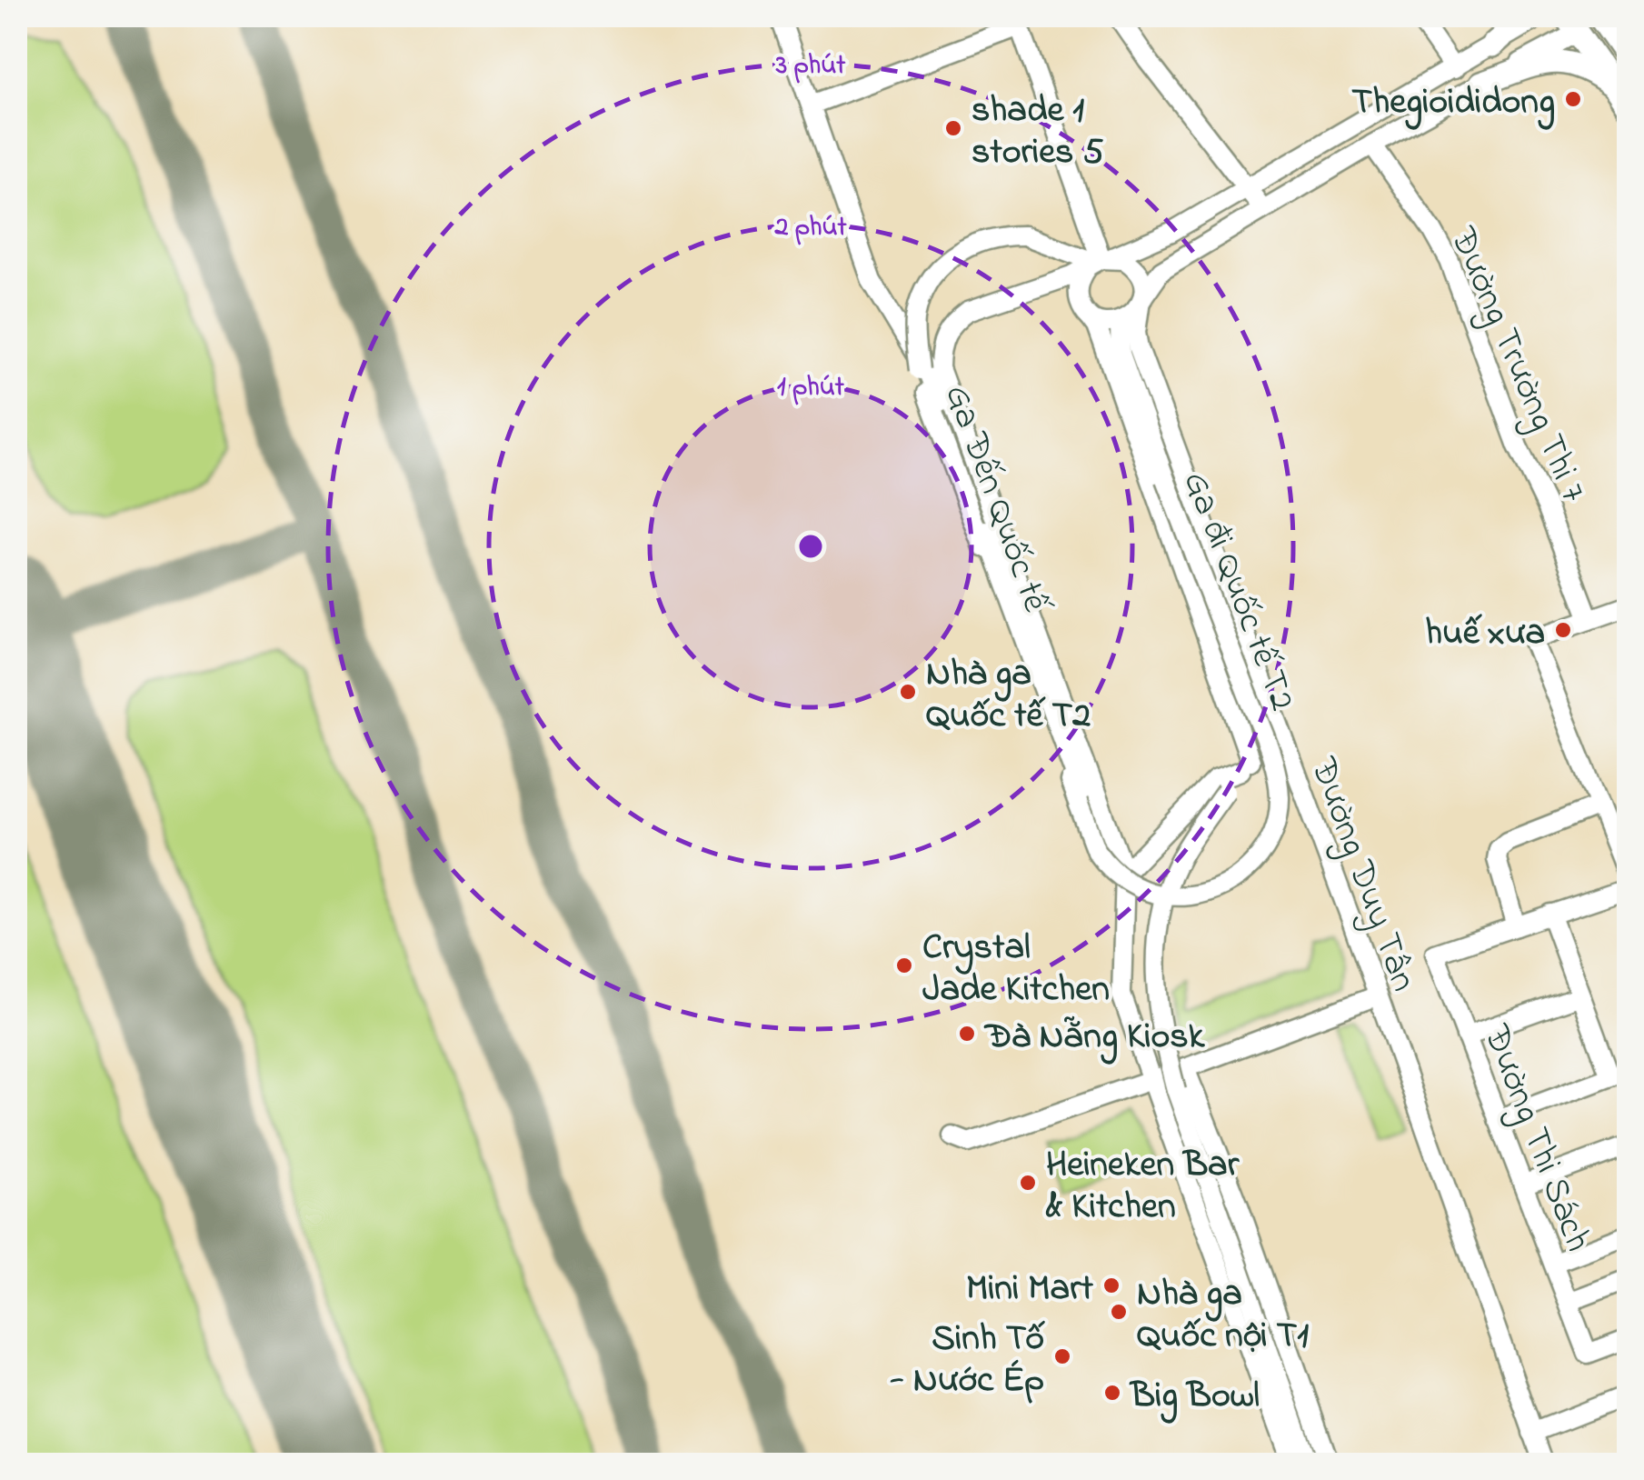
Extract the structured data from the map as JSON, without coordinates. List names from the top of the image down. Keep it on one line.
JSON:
{"streets":{"street":["Đường Trường Thi 7","Ga Đến Quốc tế","Ga đi Quốc tế T2","Đường Duy Tân","Đường Thi Sách"]},"crossings":[["Ga Đến Quốc tế","Ga đi Quốc tế T2"],["Ga Đến Quốc tế","Đường Duy Tân"],["Ga đi Quốc tế T2","Đường Duy Tân"]],"places":["Thegioididong","shade 1 stories 5","huế xưa","Nhà ga Quốc tế T2","Crystal Jade Kitchen","Đà Nẵng Kiosk","Heineken Bar & Kitchen","Mini Mart","Nhà ga Quốc nội T1","Sinh Tố - Nước Ép","Big Bowl"],"rings":["3 phút","2 phút","1 phút"]}
